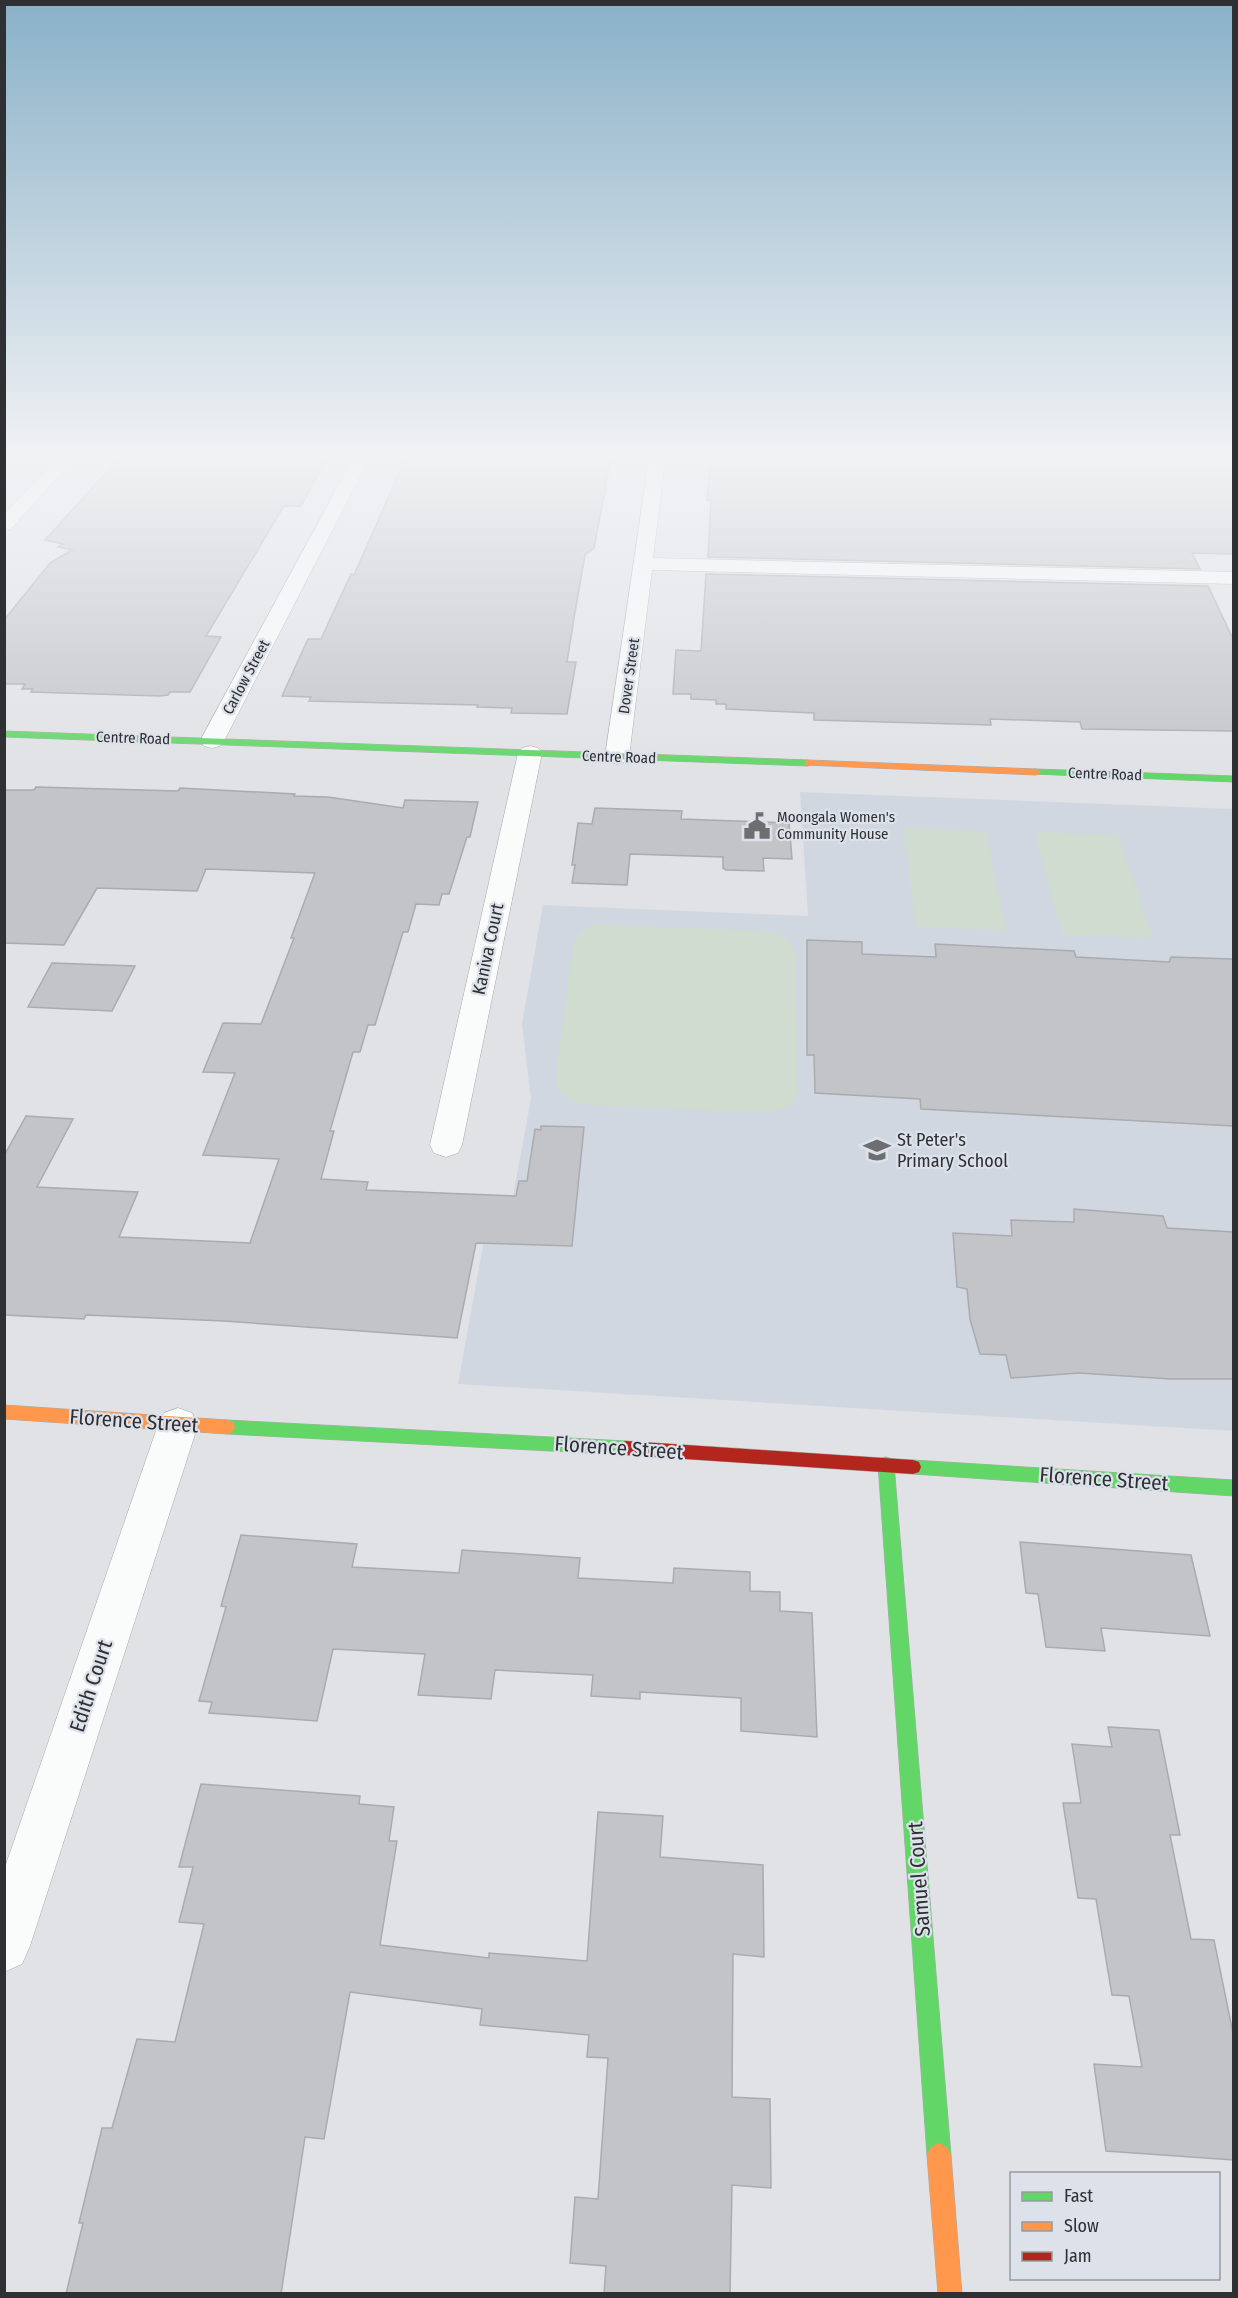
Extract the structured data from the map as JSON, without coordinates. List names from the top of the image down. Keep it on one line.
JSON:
{"streets":{"main road":["Centre Road","Florence Street","Samuel Court"],"street":["Dover Street","Carlow Street","Kaniva Court","Edith Court"]},"crossings":[["Dover Street","Centre Road"],["Carlow Street","Centre Road"],["Centre Road","Kaniva Court"],["Florence Street","Edith Court"],["Florence Street","Samuel Court"]],"places":{"public building":["Moongala Women's Community House"],"school or university":["St Peter's Primary School"]},"legend":["Fast","Slow","Jam"]}
